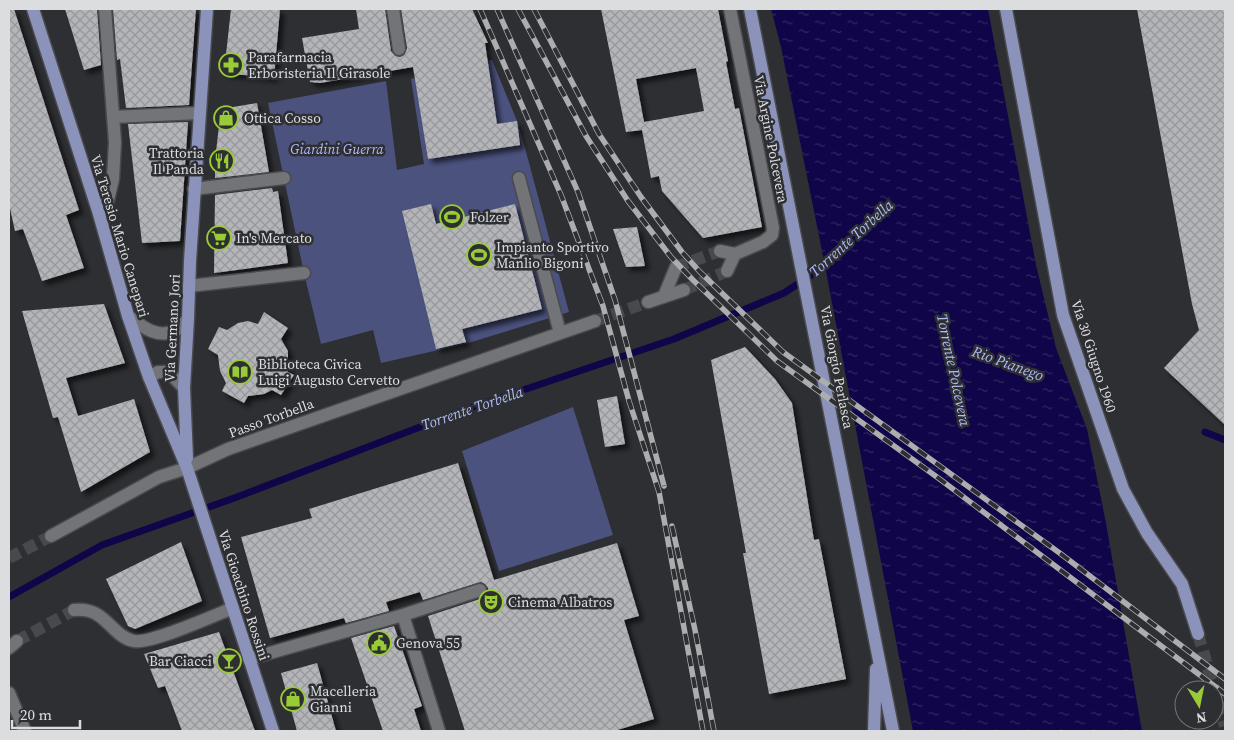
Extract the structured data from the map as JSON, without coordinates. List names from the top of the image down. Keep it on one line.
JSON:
{"streets":{"main road":["Via Teresio Mario Canepari","Via Germano Jori","Via 30 Giugno 1960","Via Giorgio Perlasca","Via Gioachino Rossini"],"street":["Via Argine Polcevera","Passo Torbella"]},"crossings":[["Via Teresio Mario Canepari","Via Germano Jori"],["Via Teresio Mario Canepari","Passo Torbella"],["Via Teresio Mario Canepari","Via Gioachino Rossini"],["Via Germano Jori","Passo Torbella"],["Via Germano Jori","Via Gioachino Rossini"],["Passo Torbella","Via Gioachino Rossini"]],"water":["Torrente Torbella","Rio Pianego","Torrente Polcevera"],"parks":["Giardini Guerra"],"places":{"pharmacy":["Parafarmacia Erboristeria Il Girasole"],"shop":["Ottica Cosso","Macelleria Gianni"],"restaurant":["Trattoria Il Panda"],"sports":["Folzer","Impianto Sportivo Manlio Bigoni"],"supermarket":["In's Mercato"],"library":["Biblioteca Civica Luigi Augusto Cervetto"],"theatre":["Cinema Albatros"],"public building":["Genova 55"],"bar":["Bar Ciacci"]},"scale_bar":"20 m","north":"bottom"}
